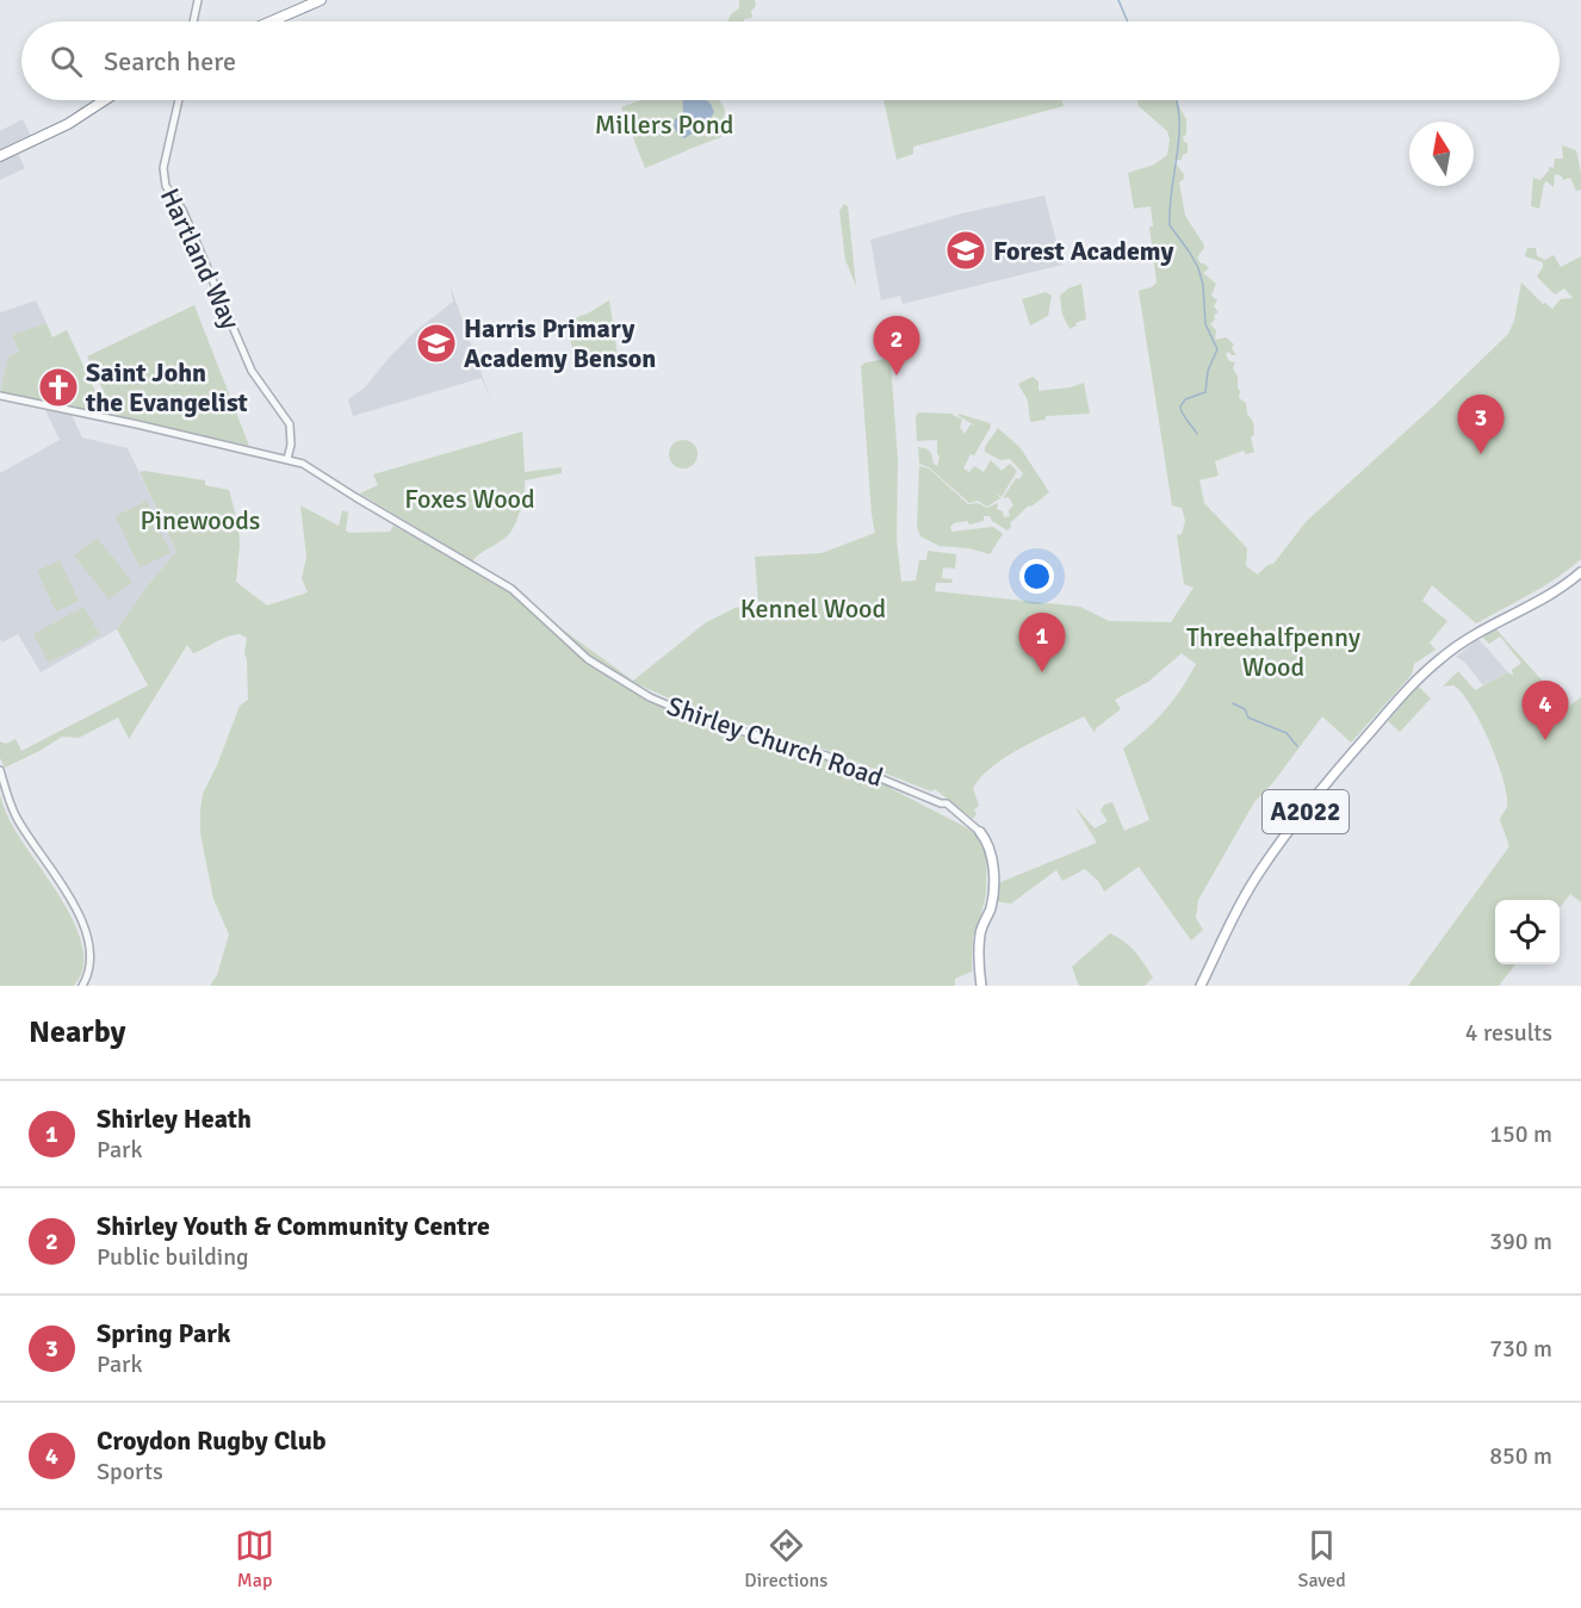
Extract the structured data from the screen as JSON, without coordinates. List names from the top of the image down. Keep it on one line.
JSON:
{"streets":{"main road":["A2022"],"street":["Hartland Way","Shirley Church Road"]},"crossings":[["Hartland Way","Shirley Church Road"]],"parks":["Millers Pond","Foxes Wood","Pinewoods","Kennel Wood","Threehalfpenny Wood"],"places":{"school or university":["Forest Academy","Harris Primary Academy Benson"],"church":["Saint John the Evangelist"]},"north":"top","page":{"search":"Search here","pins":["2","3","1","4"],"heading":["Nearby","4 results"],"list":[{"mark":"1","name":"Shirley Heath","note":"Park","value":"150 m"},{"mark":"2","name":"Shirley Youth & Community Centre","note":"Public building","value":"390 m"},{"mark":"3","name":"Spring Park","note":"Park","value":"730 m"},{"mark":"4","name":"Croydon Rugby Club","note":"Sports","value":"850 m"}],"nav":["Map","Directions","Saved"]}}
